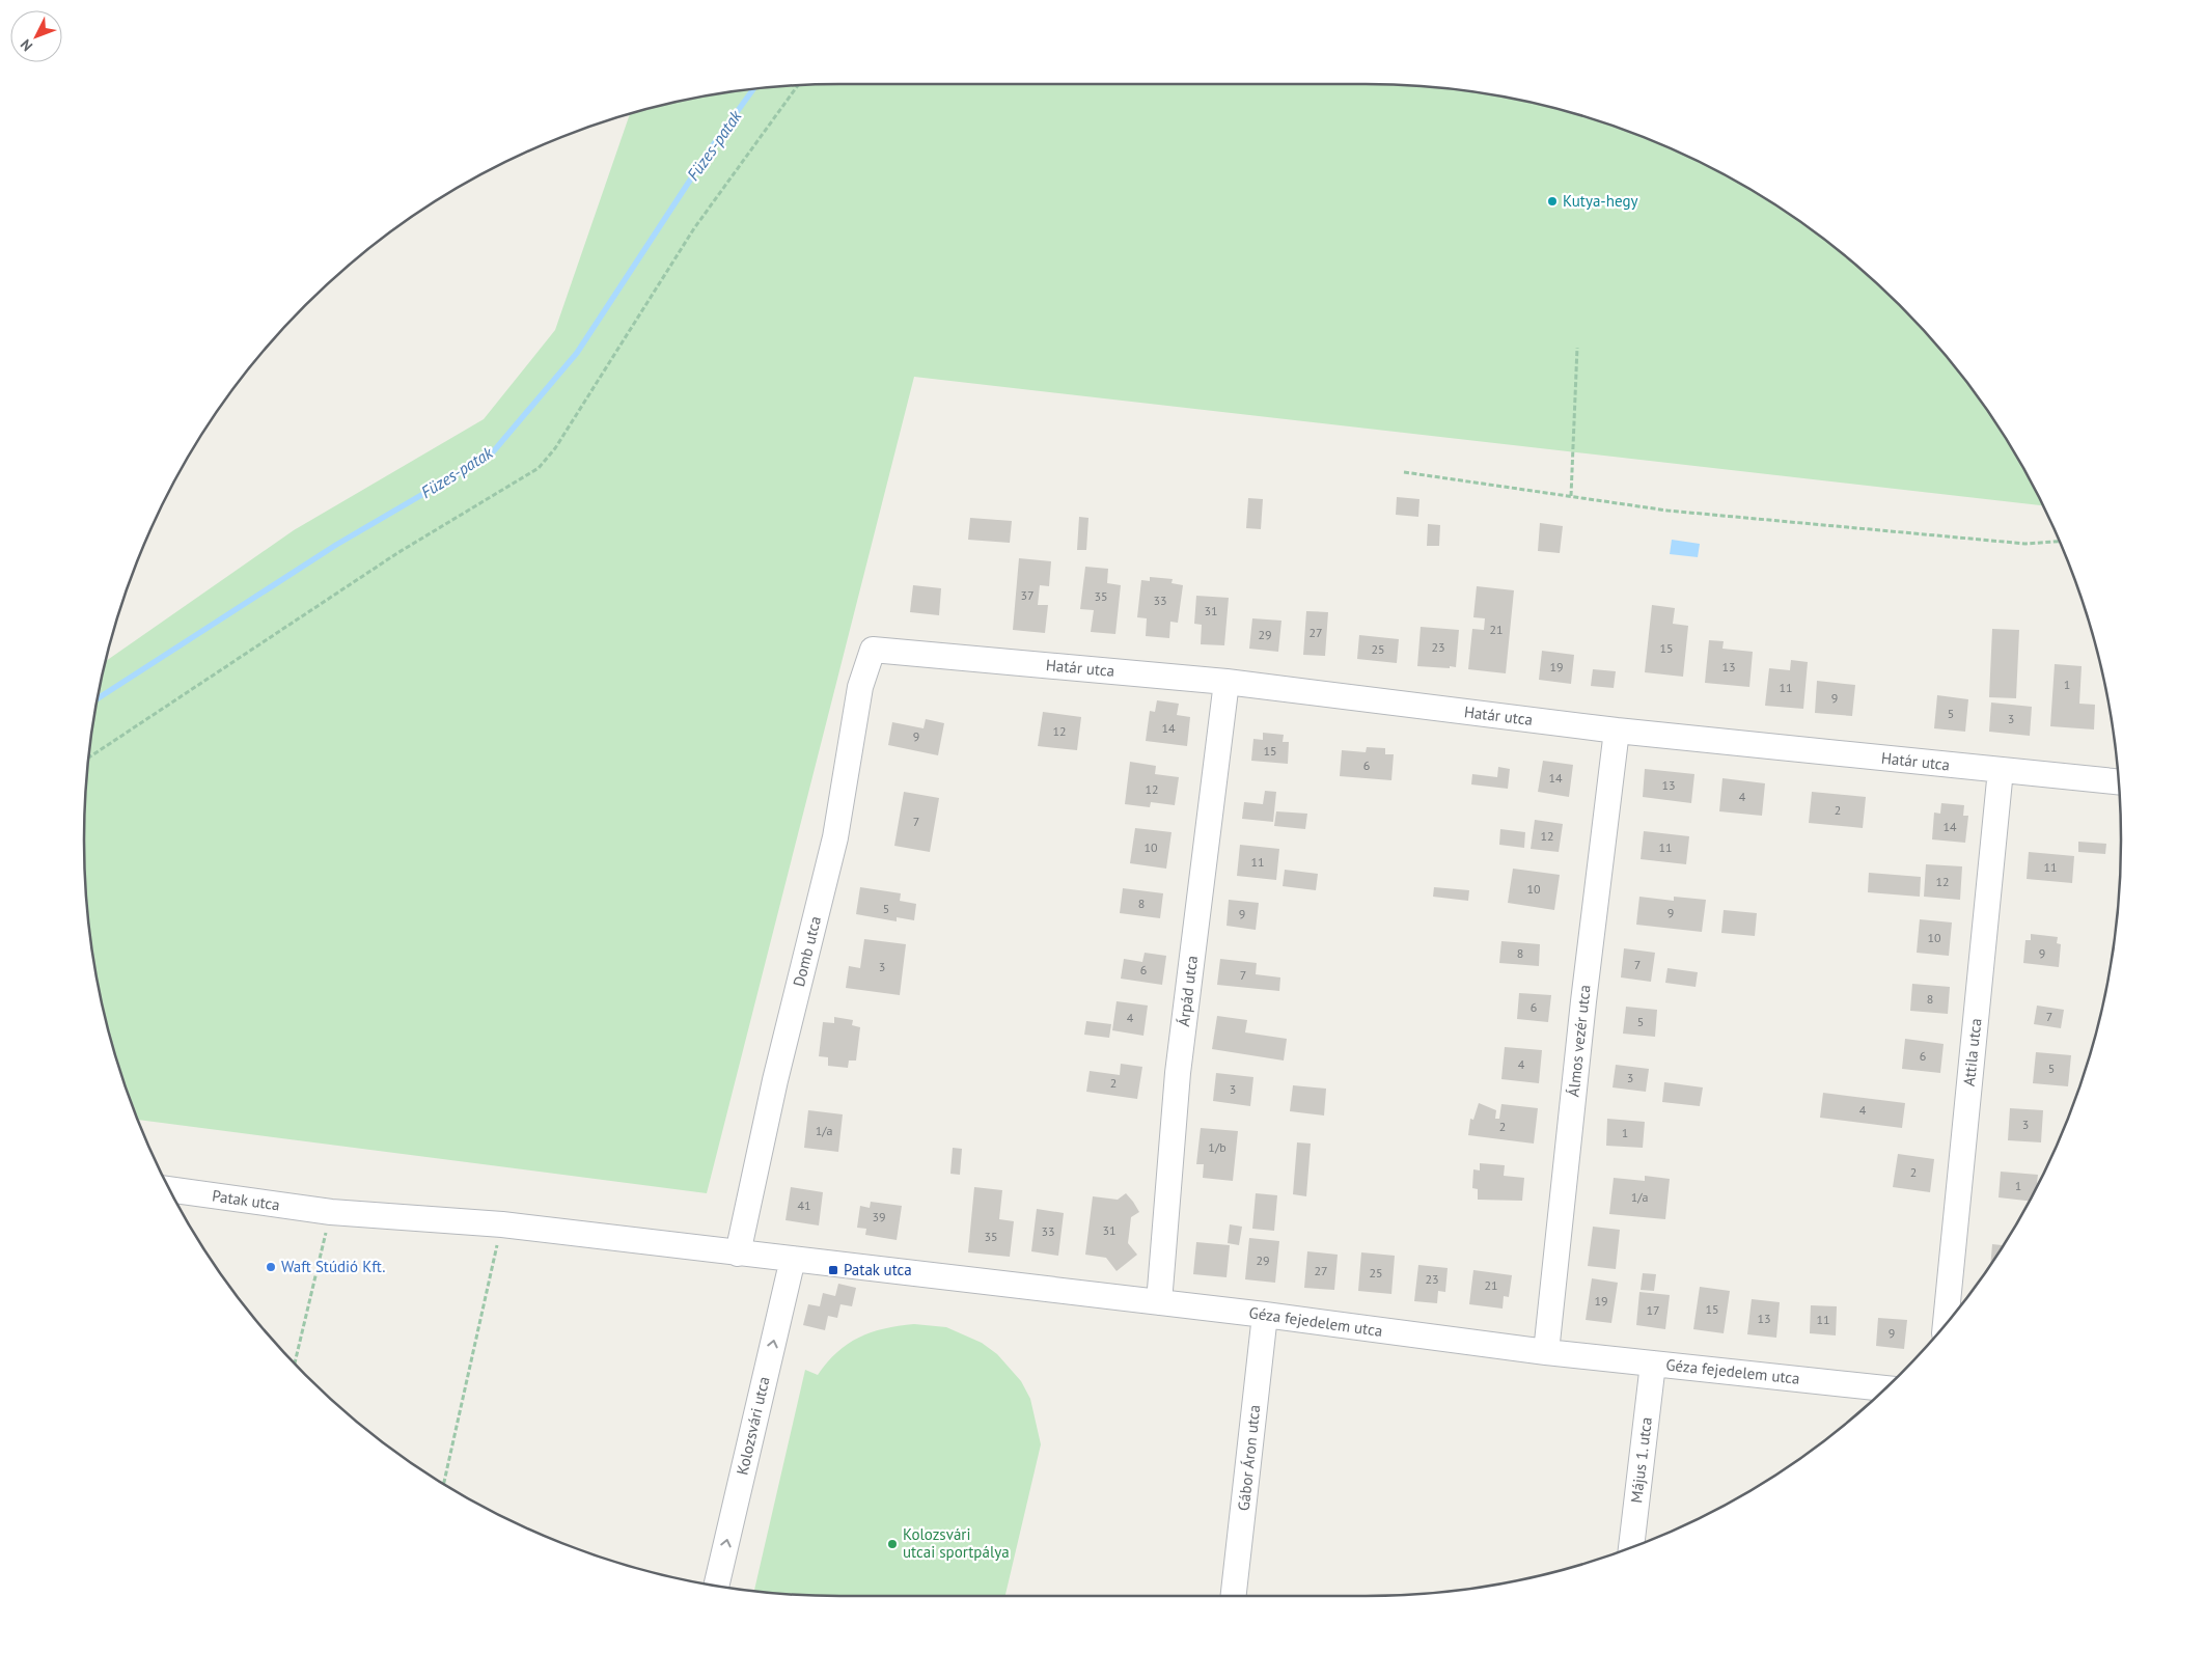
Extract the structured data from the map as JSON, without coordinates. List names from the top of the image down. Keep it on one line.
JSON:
{"streets":{"street":["Határ utca","Domb utca","Árpád utca","Álmos vezér utca","Attila utca","Patak utca","Géza fejedelem utca","Kolozsvári utca","Gábor Áron utca","Május 1. utca"]},"crossings":[["Határ utca","Domb utca"],["Határ utca","Árpád utca"],["Határ utca","Álmos vezér utca"],["Határ utca","Attila utca"],["Domb utca","Patak utca"],["Domb utca","Géza fejedelem utca"],["Árpád utca","Géza fejedelem utca"],["Álmos vezér utca","Géza fejedelem utca"],["Patak utca","Géza fejedelem utca"],["Géza fejedelem utca","Kolozsvári utca"],["Géza fejedelem utca","Gábor Áron utca"],["Géza fejedelem utca","Május 1. utca"]],"one_way":["Kolozsvári utca"],"water":["Füzes-patak"],"places":{"other":["Kutya-hegy","Waft Stúdió Kft.","Kolozsvári utcai sportpálya"],"transit":["Patak utca"]},"house_numbers":["37","35","33","31","21","27","29","23","15","25","19","13","1","11","9","5","3","14","12","9","15","6","14","13","12","4","2","7","14","12","10","11","11","11","12","10","8","5","9","9","10","8","9","7","3","6","7","8","6","7","4","5","6","4","5","3","2","3","4","3","2","1/a","1","1/b","2","1","1/a","41","39","31","33","35","29","27","25","23","21","19","15","17","13","11","9"],"north":"bottom left"}
